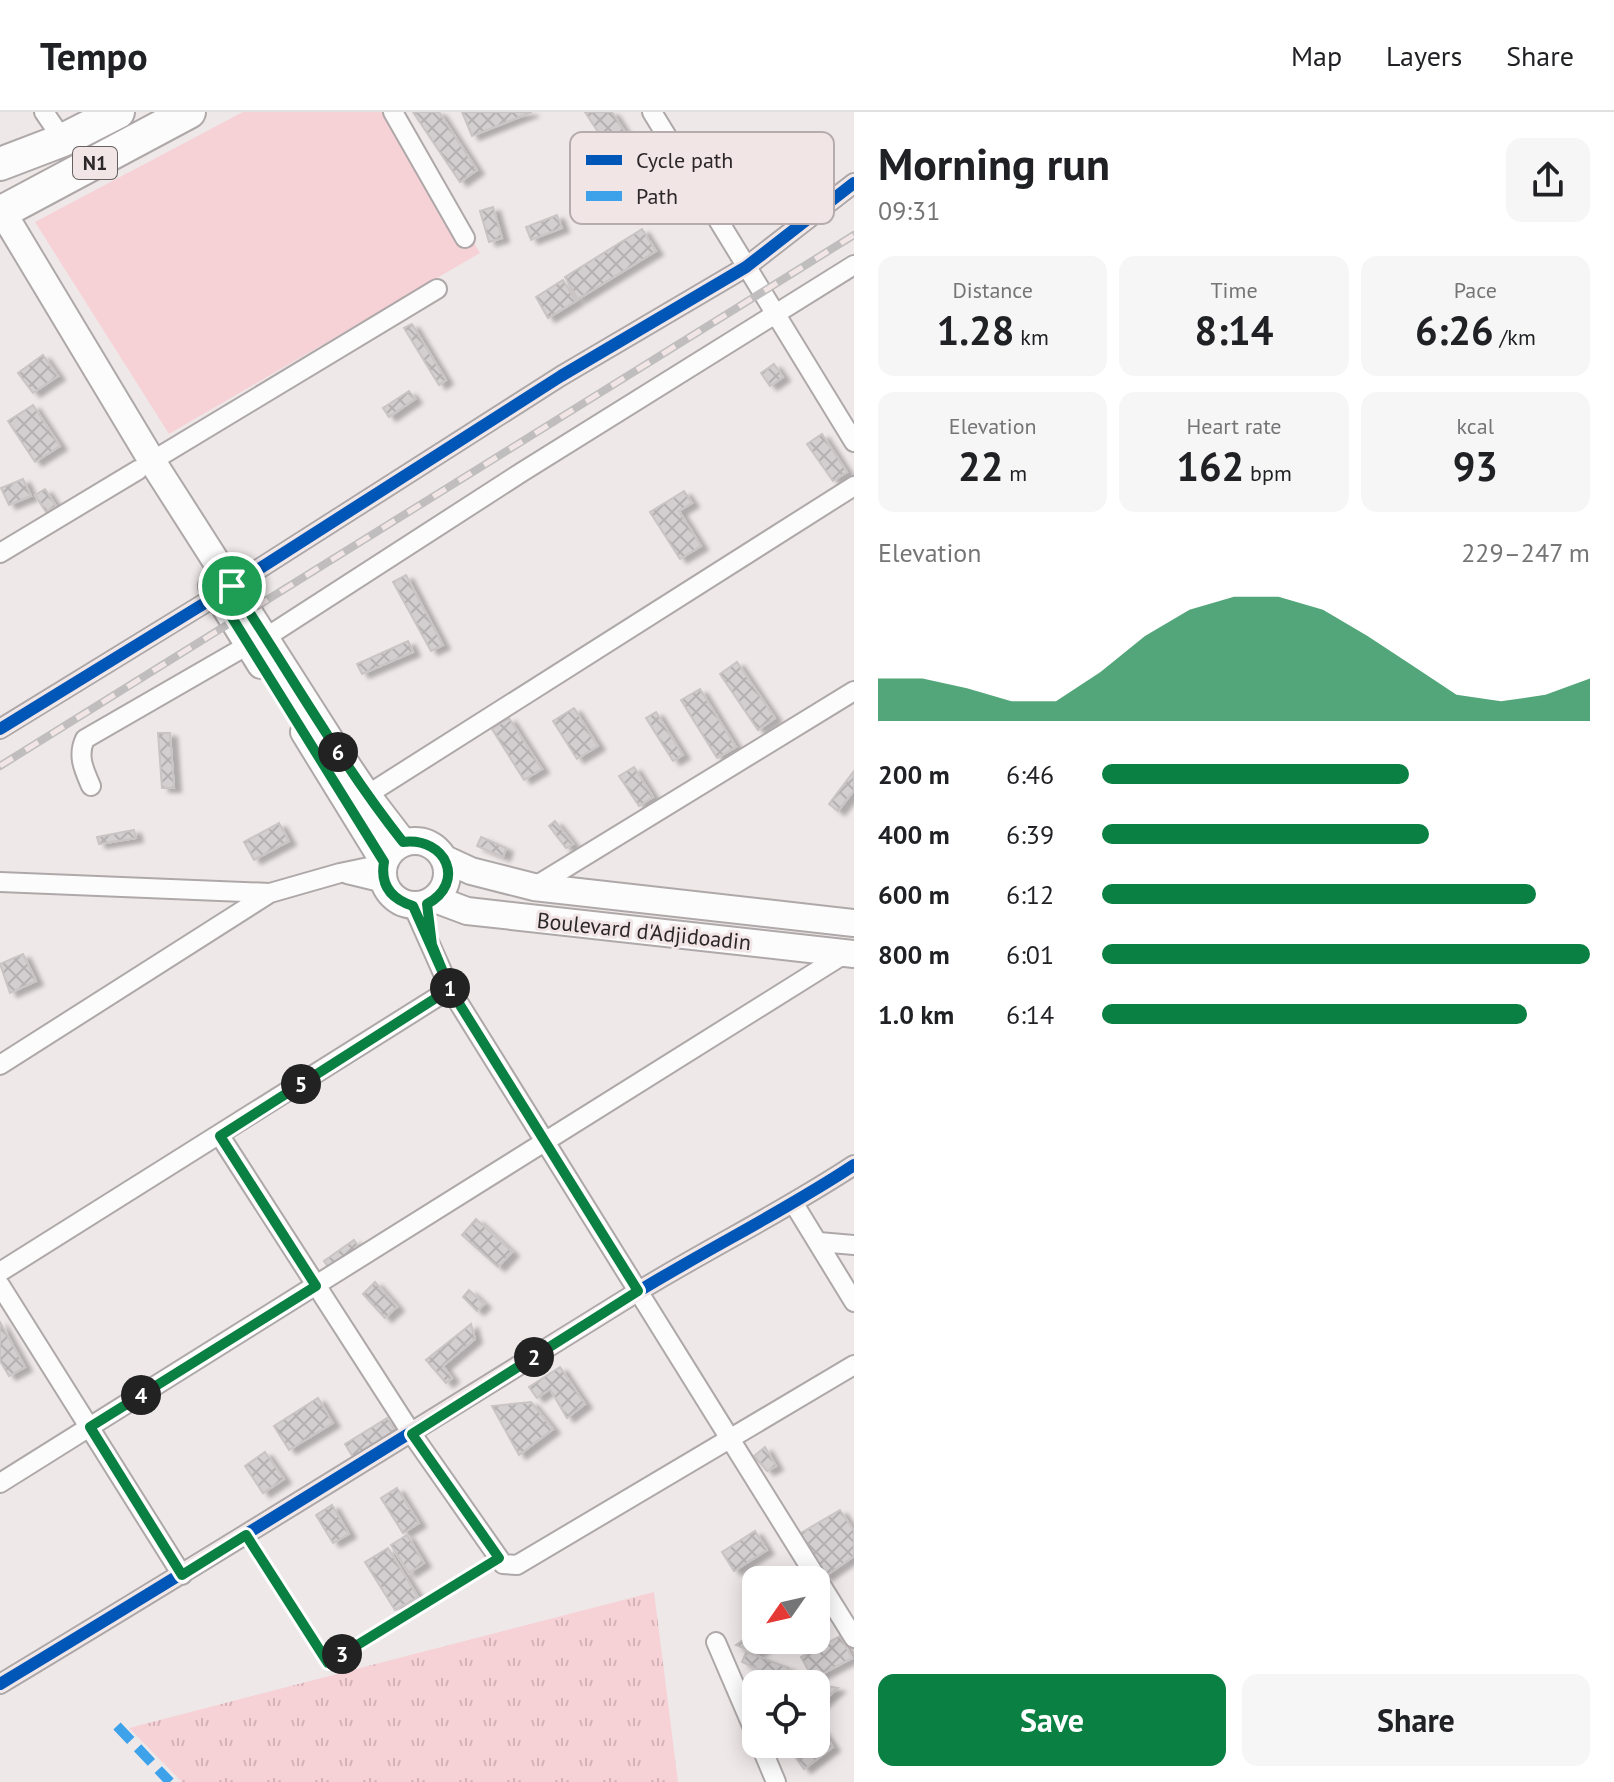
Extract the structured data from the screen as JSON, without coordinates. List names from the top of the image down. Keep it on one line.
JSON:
{"streets":{"highway":["N1"],"main road":["Boulevard d'Adjidoadin"]},"legend":["Cycle path","Path"],"north":"bottom left","page":{"header":"Tempo","nav":["Map","Layers","Share"],"heading":["Morning run","09:31"],"stats":[["Distance","1.28 km"],["Time","8:14"],["Pace","6:26 /km"],["Elevation","22 m"],["Heart rate","162 bpm"],["kcal","93"]],"chart":["Elevation","229–247 m"],"pins":["6","1","5","2","4","3"],"list":[{"name":"200 m","note":"6:46"},{"name":"400 m","note":"6:39"},{"name":"600 m","note":"6:12"},{"name":"800 m","note":"6:01"},{"name":"1.0 km","note":"6:14"}],"buttons":["Save","Share"]}}
